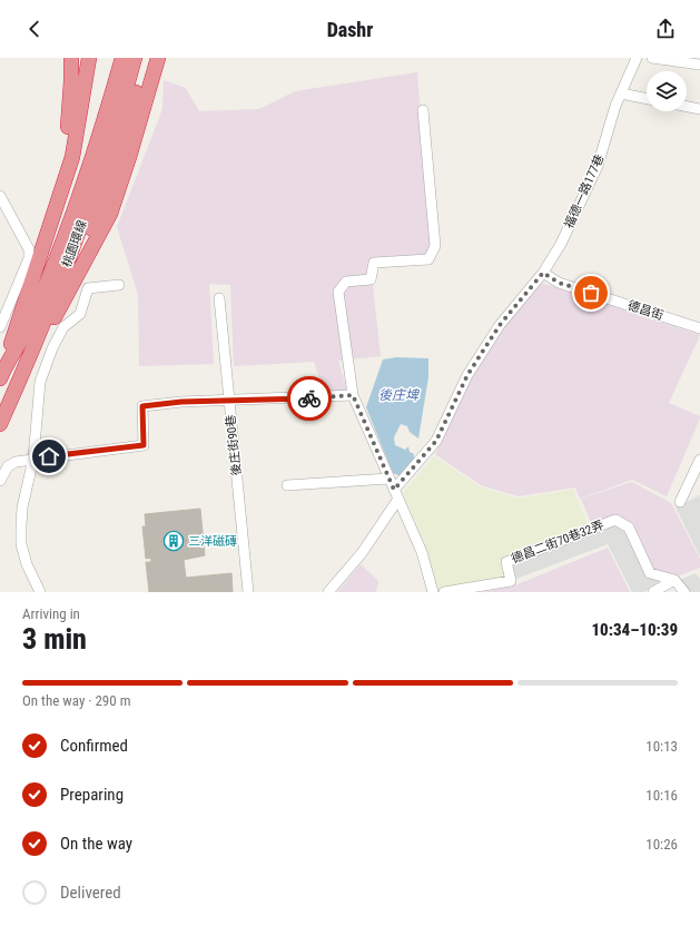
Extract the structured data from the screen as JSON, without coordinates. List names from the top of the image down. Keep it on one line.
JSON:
{"streets":{"highway":["桃園環線"],"street":["福德一路177巷","德昌街","後庄街90巷","德昌二街70巷32弄"]},"crossings":[["福德一路177巷","德昌街"]],"water":["後庄埤"],"places":{"building":["三洋磁磚"]},"page":{"header":"Dashr","heading":["3 min","Arriving in","10:34–10:39"],"bar":"On the way · 290 m","list":[["Confirmed","10:13"],["Preparing","10:16"],["On the way","10:26"],"Delivered"]}}
